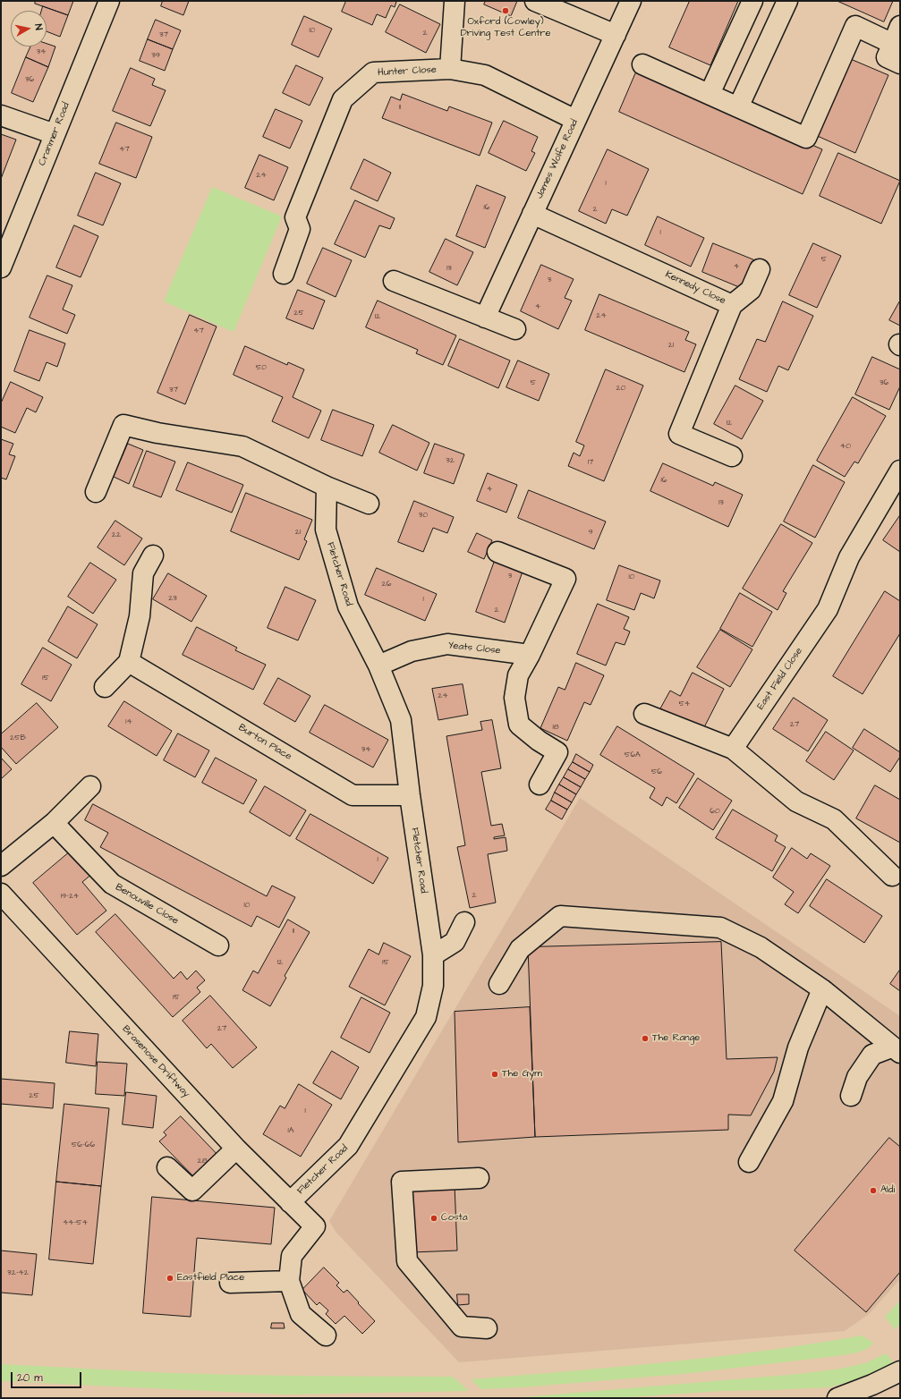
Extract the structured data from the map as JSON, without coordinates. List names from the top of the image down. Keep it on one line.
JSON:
{"streets":{"street":["Hunter Close","Cranmer Road","James Wolfe Road","Kennedy Close","Fletcher Road","Yeats Close","East Field Close","Burton Place","Benouville Close","Brasenose Driftway"]},"crossings":[["Hunter Close","James Wolfe Road"],["James Wolfe Road","Kennedy Close"],["Fletcher Road","Yeats Close"],["Fletcher Road","Burton Place"],["Fletcher Road","Brasenose Driftway"]],"places":["Oxford (Cowley) Driving Test Centre","The Range","The Gym","Aldi","Costa","Eastfield Place"],"house_numbers":["10","2","37","34","39","36","11","47","24","1","16","2","1","5","4","13","3","4","25","24","12","47","21","50","5","36","20","37","12","40","32","17","16","4","13","30","21","9","22","3","10","26","23","1","2","15","24","54","14","27","18","25B","34","56A","56","60","1","2","19-24","10","11","12","15","15","27","25","1","1A","56-66","28","44-54","32-42"],"scale_bar":"20 m","north":"right"}
